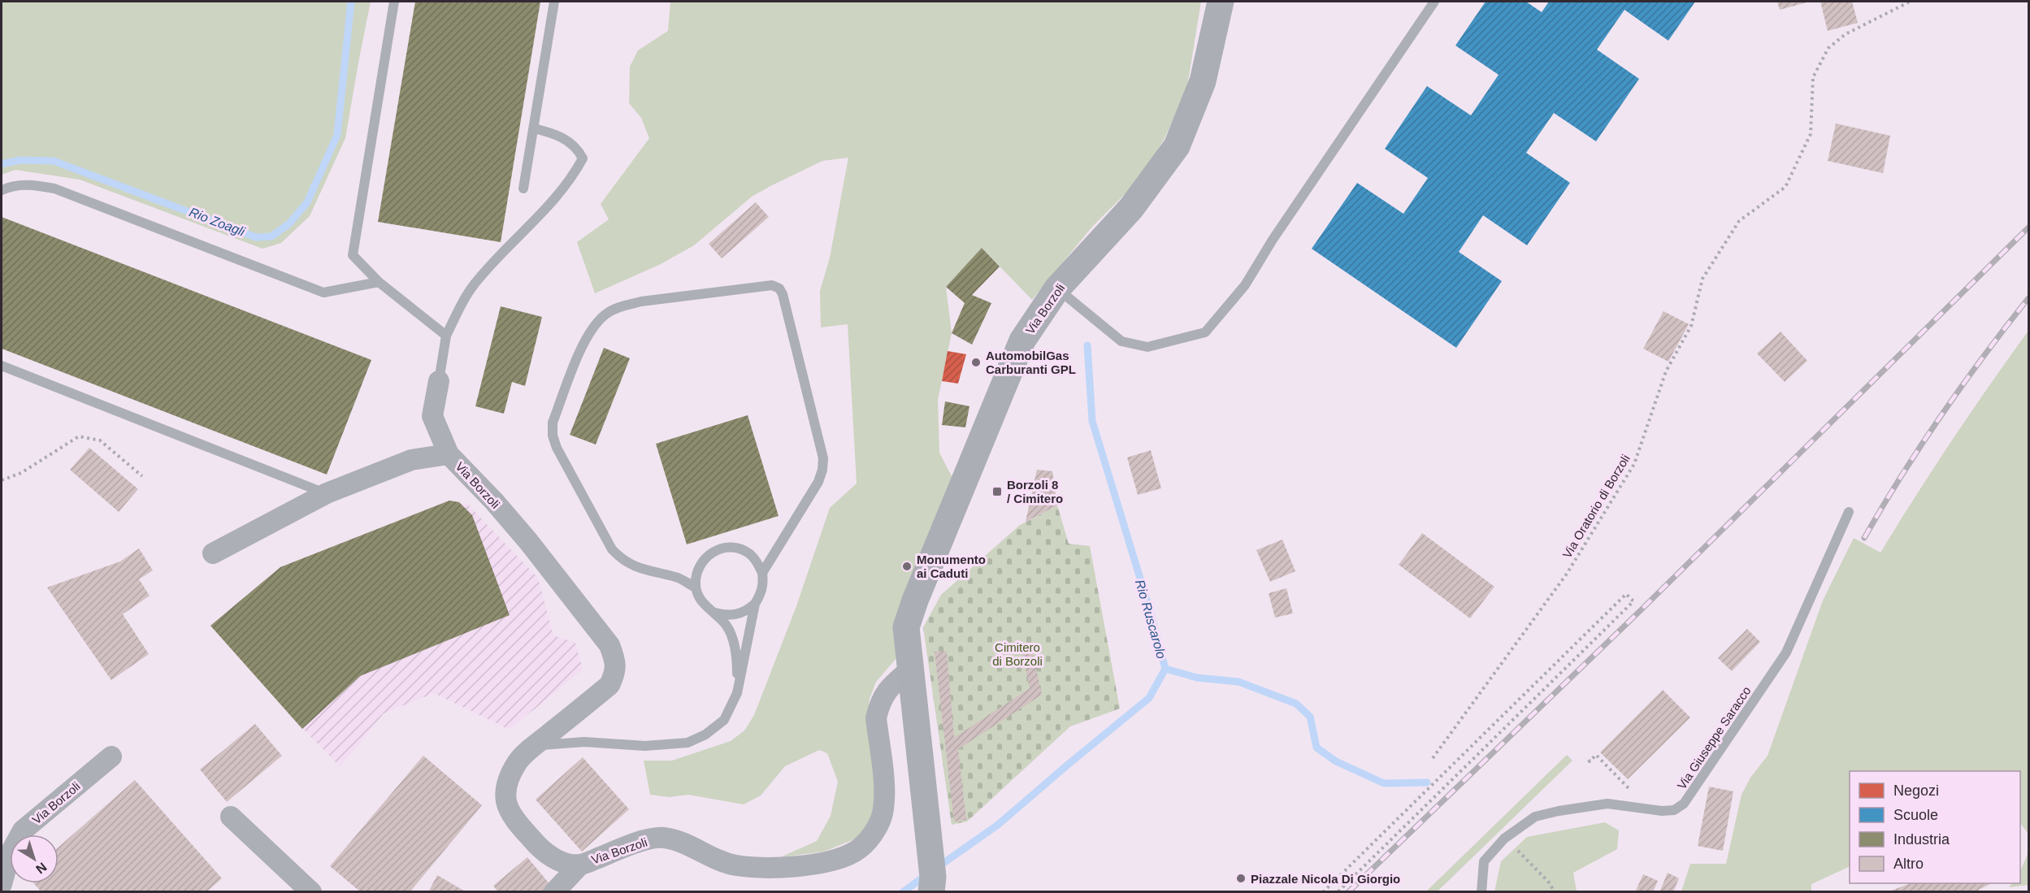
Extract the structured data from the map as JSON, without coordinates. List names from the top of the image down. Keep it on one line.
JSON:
{"streets":{"main road":["Via Borzoli"],"lane":["Via Giuseppe Saracco"],"path":["Via Oratorio di Borzoli"]},"water":["Rio Zoagli","Rio Ruscarolo"],"parks":["Cimitero di Borzoli"],"places":{"other":["AutomobilGas Carburanti GPL","Monumento ai Caduti","Piazzale Nicola Di Giorgio"],"transit":["Borzoli 8 / Cimitero"]},"legend":["Negozi","Scuole","Industria","Altro"],"north":"bottom right"}
